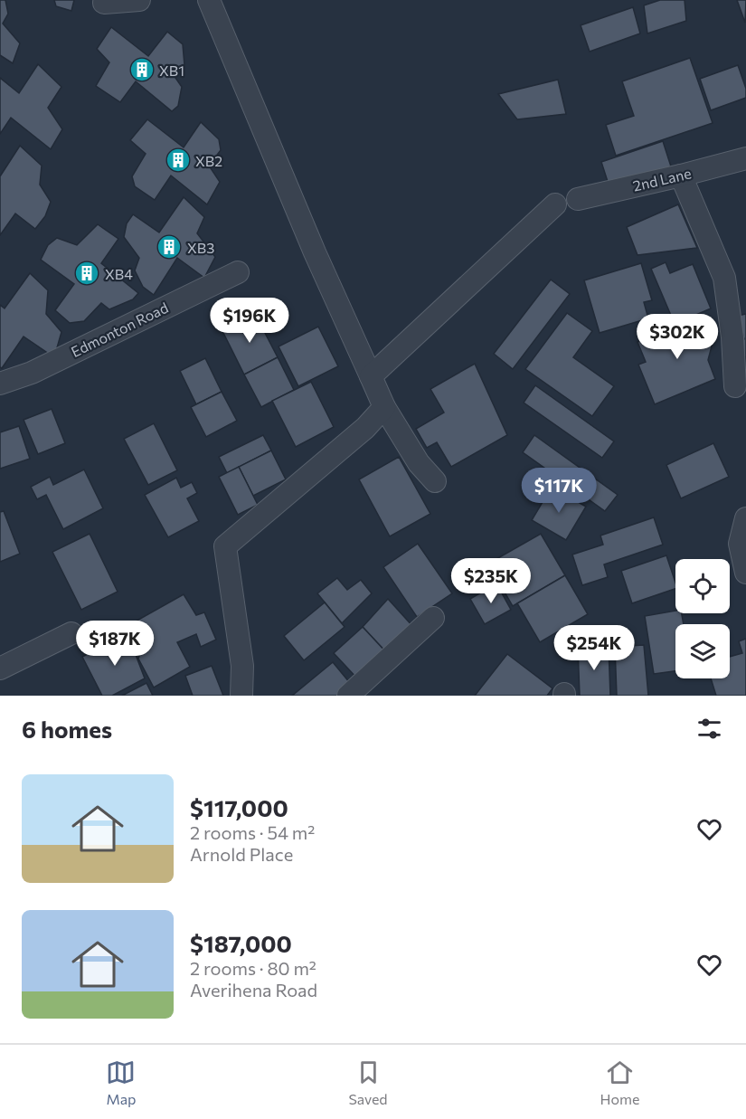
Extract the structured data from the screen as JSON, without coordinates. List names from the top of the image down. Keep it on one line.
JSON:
{"streets":{"street":["2nd Lane","Edmonton Road"]},"places":{"building":["XB1","XB2","XB3","XB4"]},"page":{"price":["$196K","$302K","$117K","$235K","$187K","$254K"],"heading":"6 homes","list":[{"name":"$117,000","note":"2 rooms · 54 m² · Arnold Place"},{"name":"$187,000","note":"2 rooms · 80 m² · Averihena Road"}],"tabs":["Map","Saved","Home"]}}
